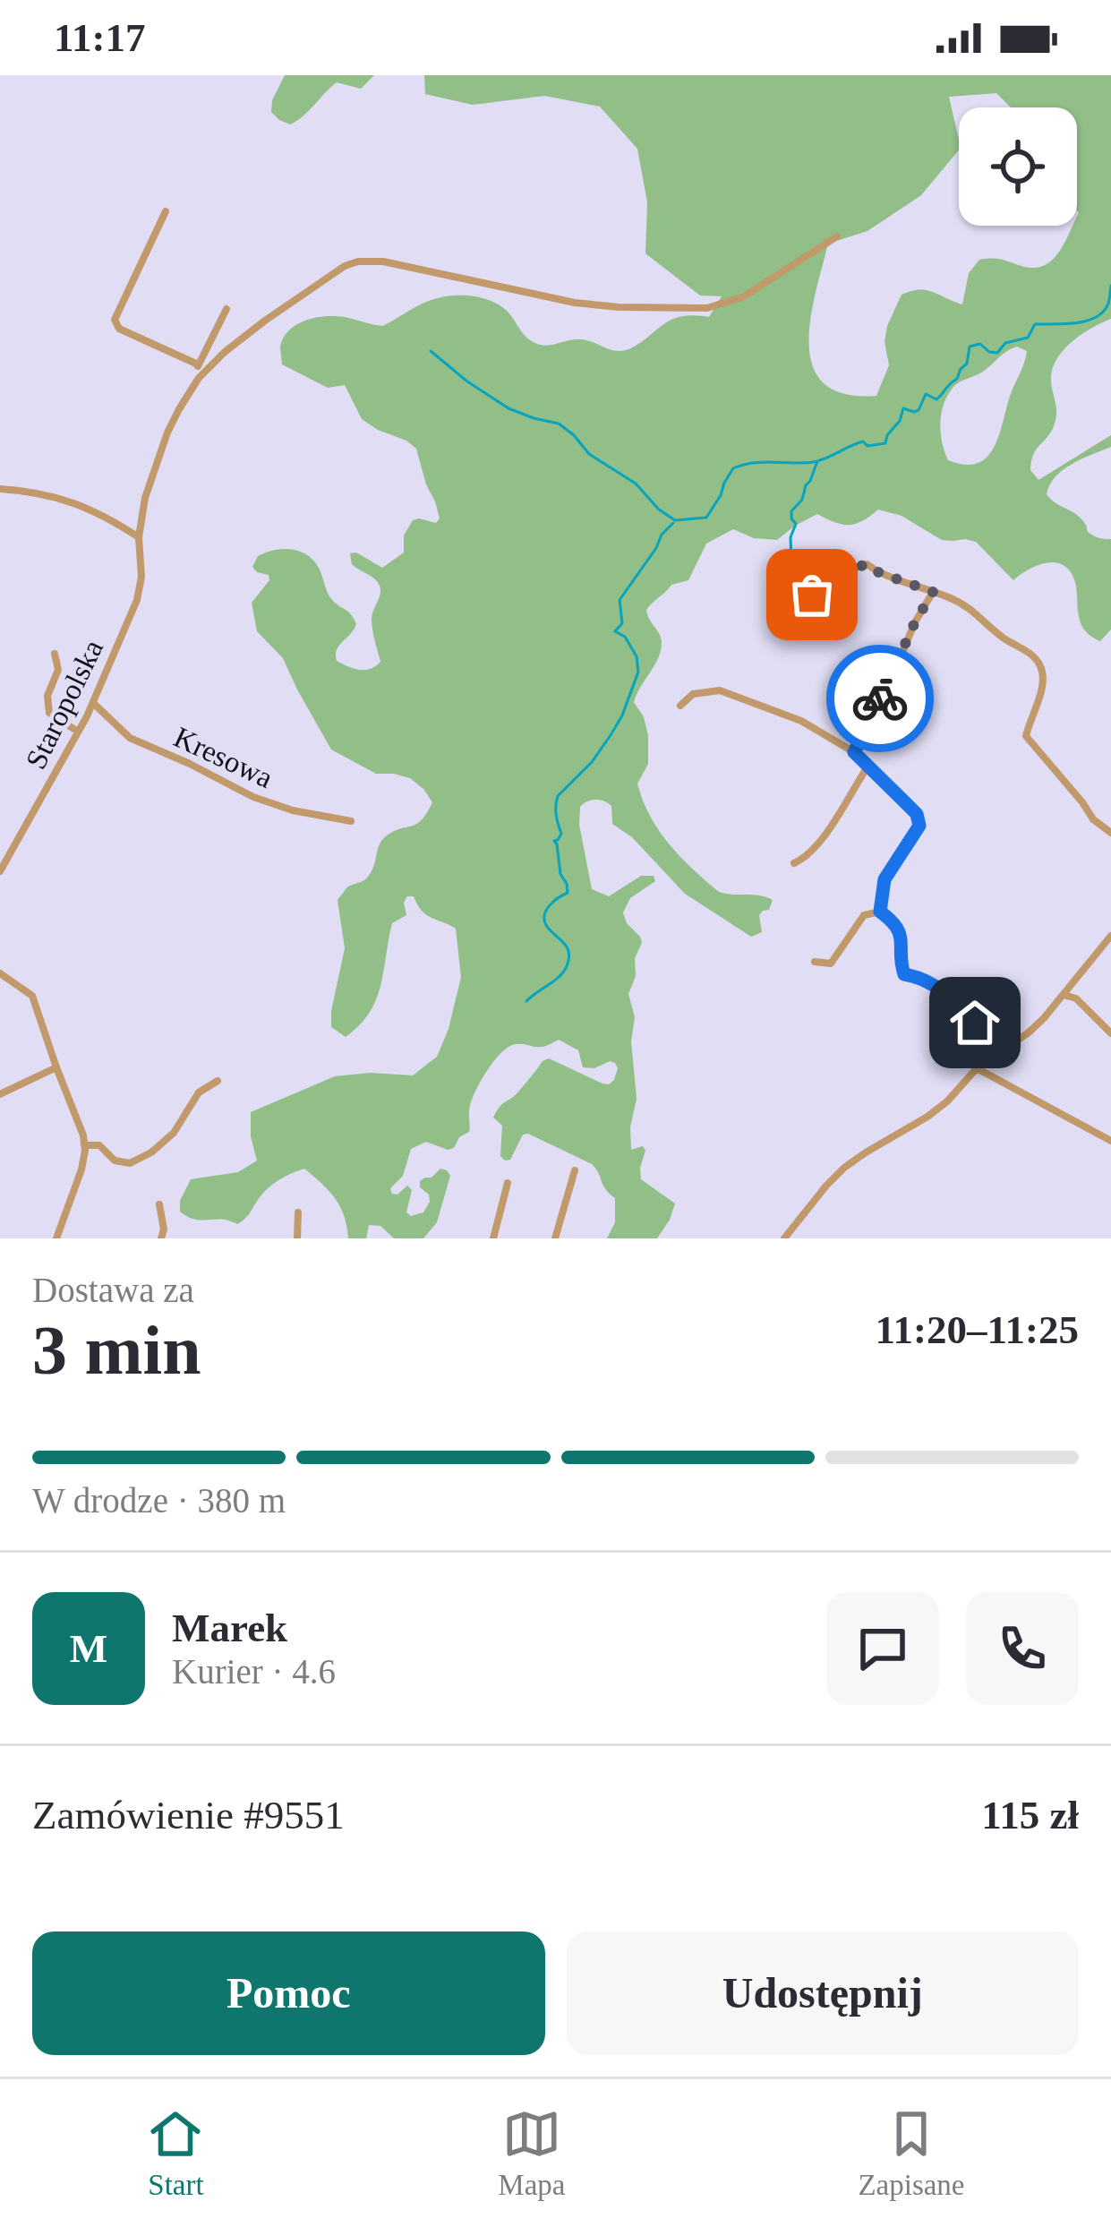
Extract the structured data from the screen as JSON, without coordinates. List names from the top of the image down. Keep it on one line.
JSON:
{"streets":{"street":["Staropolska","Kresowa"]},"crossings":[["Staropolska","Kresowa"]],"page":{"status":"11:17","heading":["3 min","Dostawa za","11:20–11:25"],"panel":["Marek","Kurier · 4.6","Zamówienie #9551","115 zł"],"bar":"W drodze · 380 m","round":"M","buttons":["Pomoc","Udostępnij"],"tabs":["Start","Mapa","Zapisane"]}}
